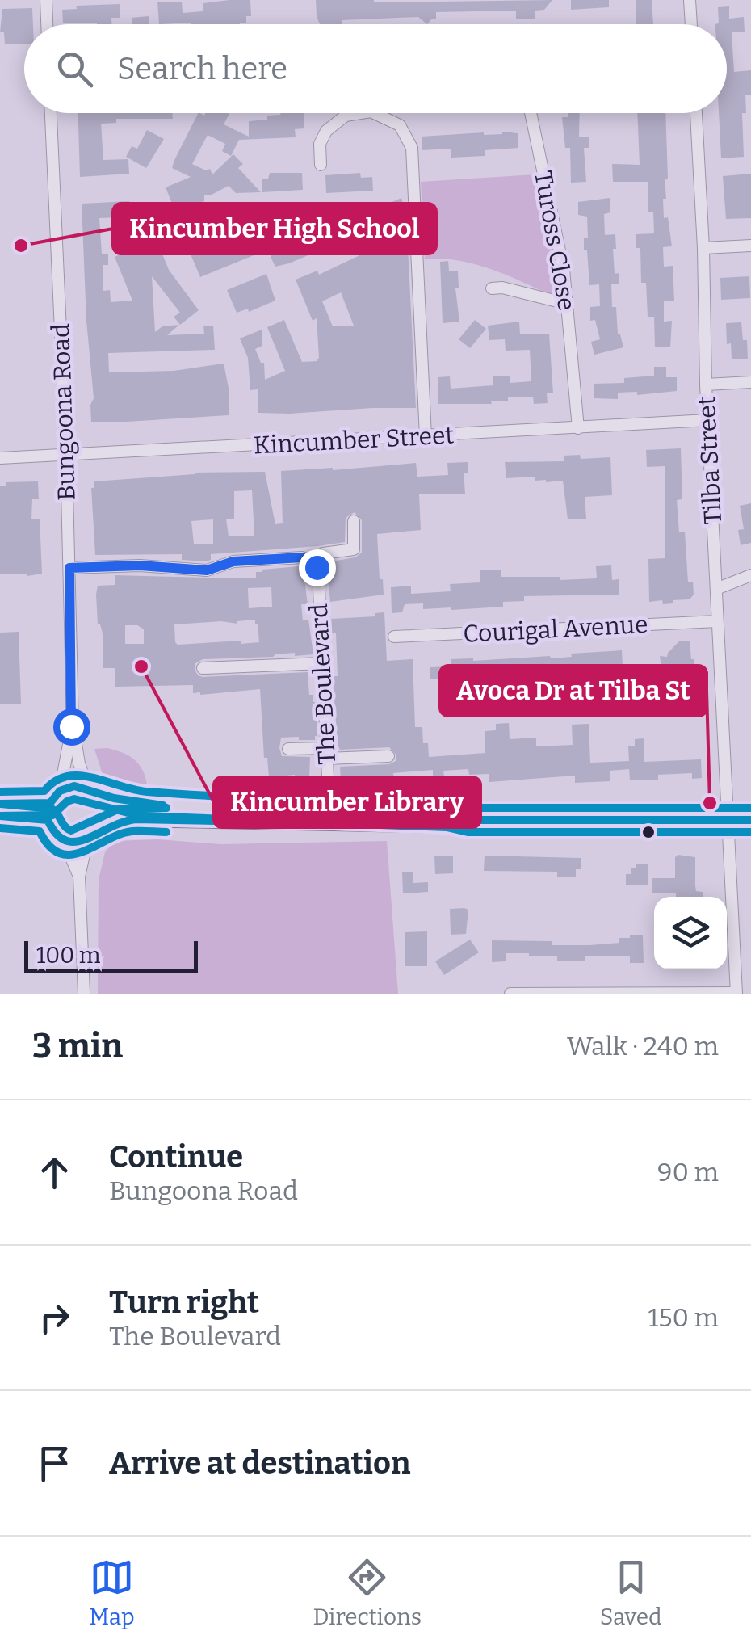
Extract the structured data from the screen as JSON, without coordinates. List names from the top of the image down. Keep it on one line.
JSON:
{"streets":{"street":["Tuross Close","Bungoona Road","Kincumber Street","Tilba Street","Courigal Avenue","The Boulevard"]},"crossings":[["Tuross Close","Kincumber Street"],["Bungoona Road","Kincumber Street"],["Kincumber Street","Tilba Street"],["Tilba Street","Courigal Avenue"]],"places":["Kincumber High School","Kincumber Library","Avoca Dr at Tilba St"],"scale_bar":"100 m","page":{"search":"Search here","scale":"100 m","heading":["3 min","Walk · 240 m"],"list":[["Continue","Bungoona Road","90 m"],["Turn right","The Boulevard","150 m"],"Arrive at destination"],"nav":["Map","Directions","Saved"]}}
